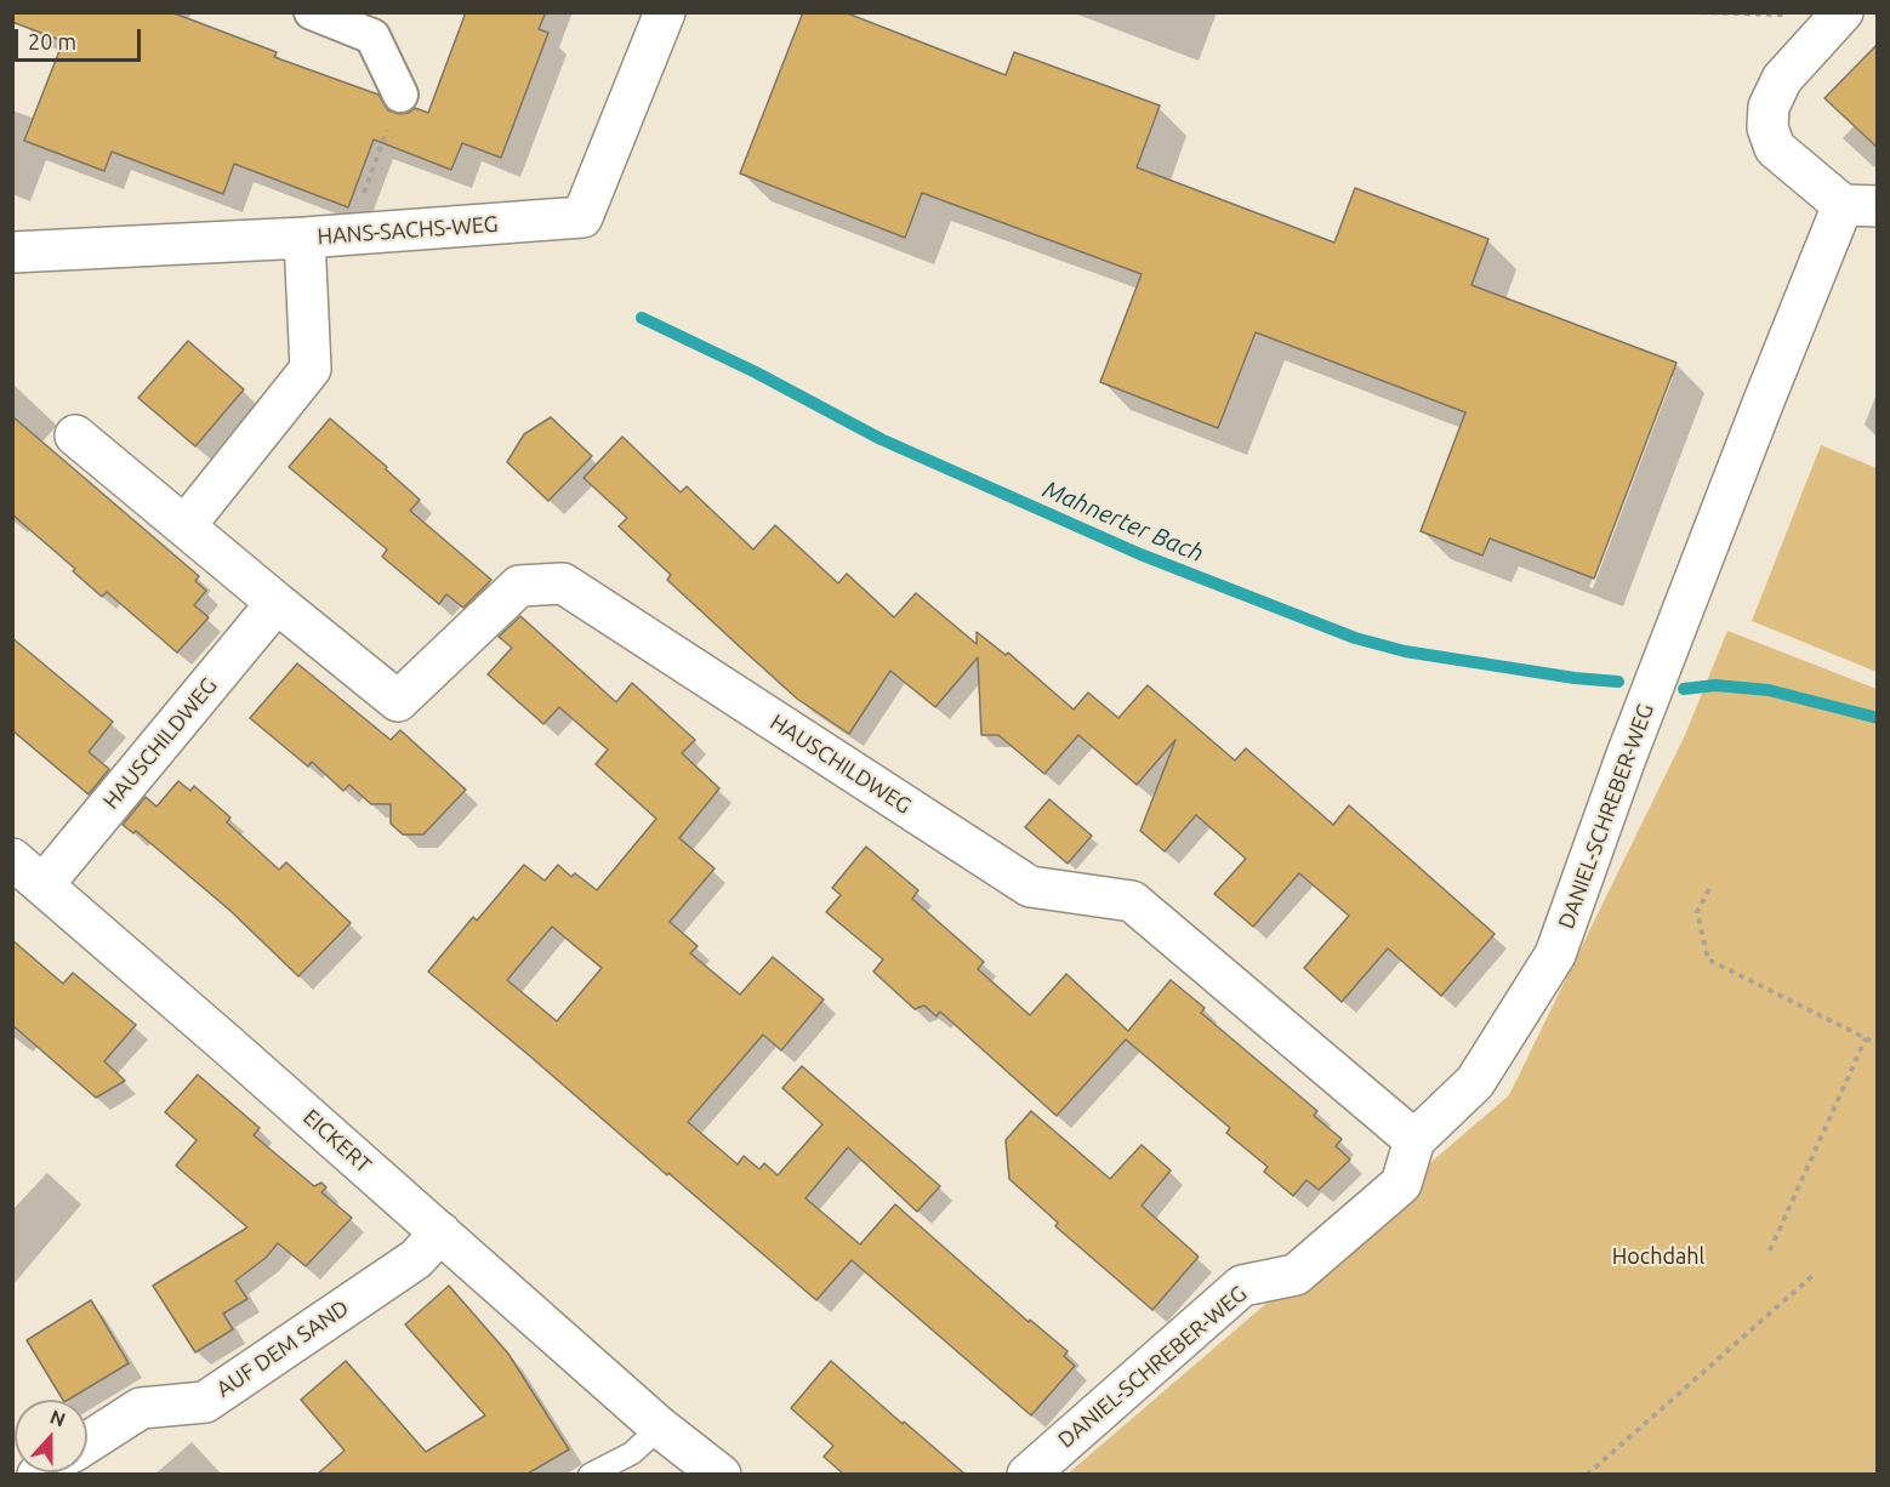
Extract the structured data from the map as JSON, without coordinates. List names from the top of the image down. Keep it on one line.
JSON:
{"streets":{"street":["HANS-SACHS-WEG","HAUSCHILDWEG","DANIEL-SCHREBER-WEG","EICKERT","AUF DEM SAND"]},"crossings":[["HAUSCHILDWEG","DANIEL-SCHREBER-WEG"],["HAUSCHILDWEG","EICKERT"],["EICKERT","AUF DEM SAND"]],"water":["Mahnerter Bach"],"parks":["Hochdahl"],"scale_bar":"20 m","north":"top"}
